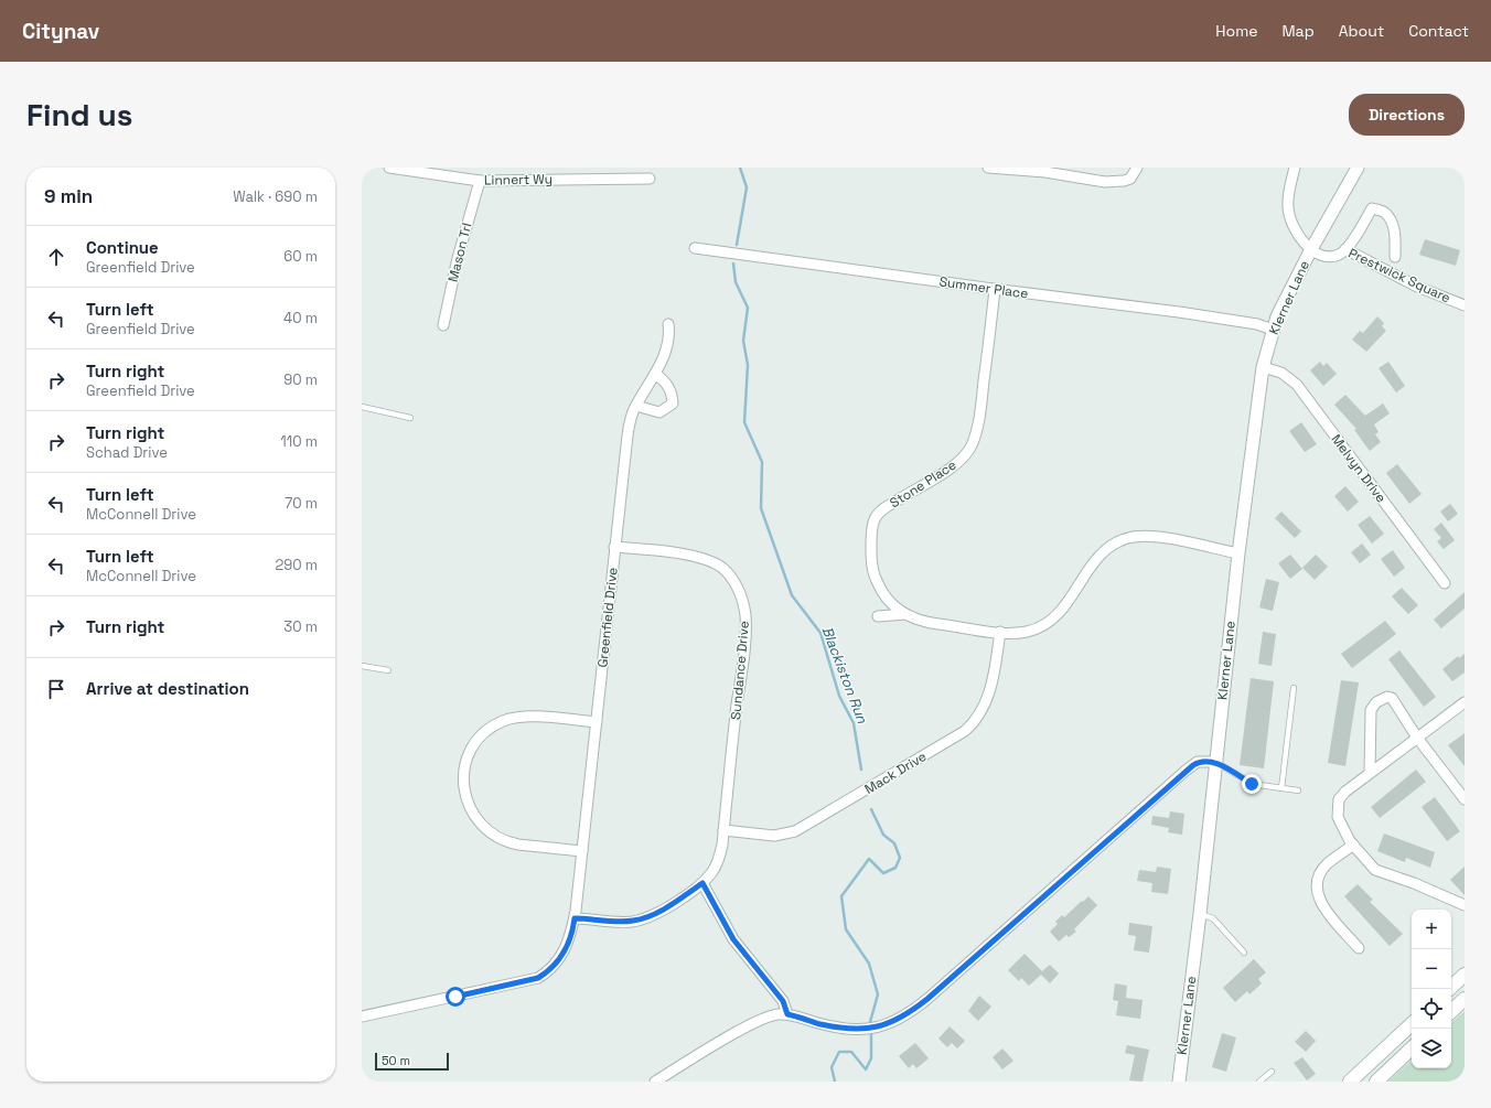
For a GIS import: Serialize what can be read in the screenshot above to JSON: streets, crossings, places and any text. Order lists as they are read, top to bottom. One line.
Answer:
{"streets":{"street":["Linnert Wy","Mason Trl","Prestwick Square","Summer Place","Klerner Lane","Melvyn Drive","Stone Place","Greenfield Drive","Sundance Drive","Mack Drive"]},"crossings":[["Linnert Wy","Mason Trl"],["Prestwick Square","Klerner Lane"],["Summer Place","Klerner Lane"],["Summer Place","Stone Place"],["Klerner Lane","Melvyn Drive"],["Klerner Lane","Stone Place"],["Stone Place","Mack Drive"],["Greenfield Drive","Sundance Drive"],["Sundance Drive","Mack Drive"]],"water":["Blackiston Run"],"scale_bar":"50 m","page":{"header":"Citynav","nav":["Home","Map","About","Contact"],"buttons":"Directions","title":"Find us","heading":["9 min","Walk · 690 m"],"list":[["Continue","Greenfield Drive","60 m"],["Turn left","Greenfield Drive","40 m"],["Turn right","Greenfield Drive","90 m"],["Turn right","Schad Drive","110 m"],["Turn left","McConnell Drive","70 m"],["Turn left","McConnell Drive","290 m"],["Turn right","30 m"],"Arrive at destination"],"map_buttons":["+","−"],"scale":"50 m"}}
